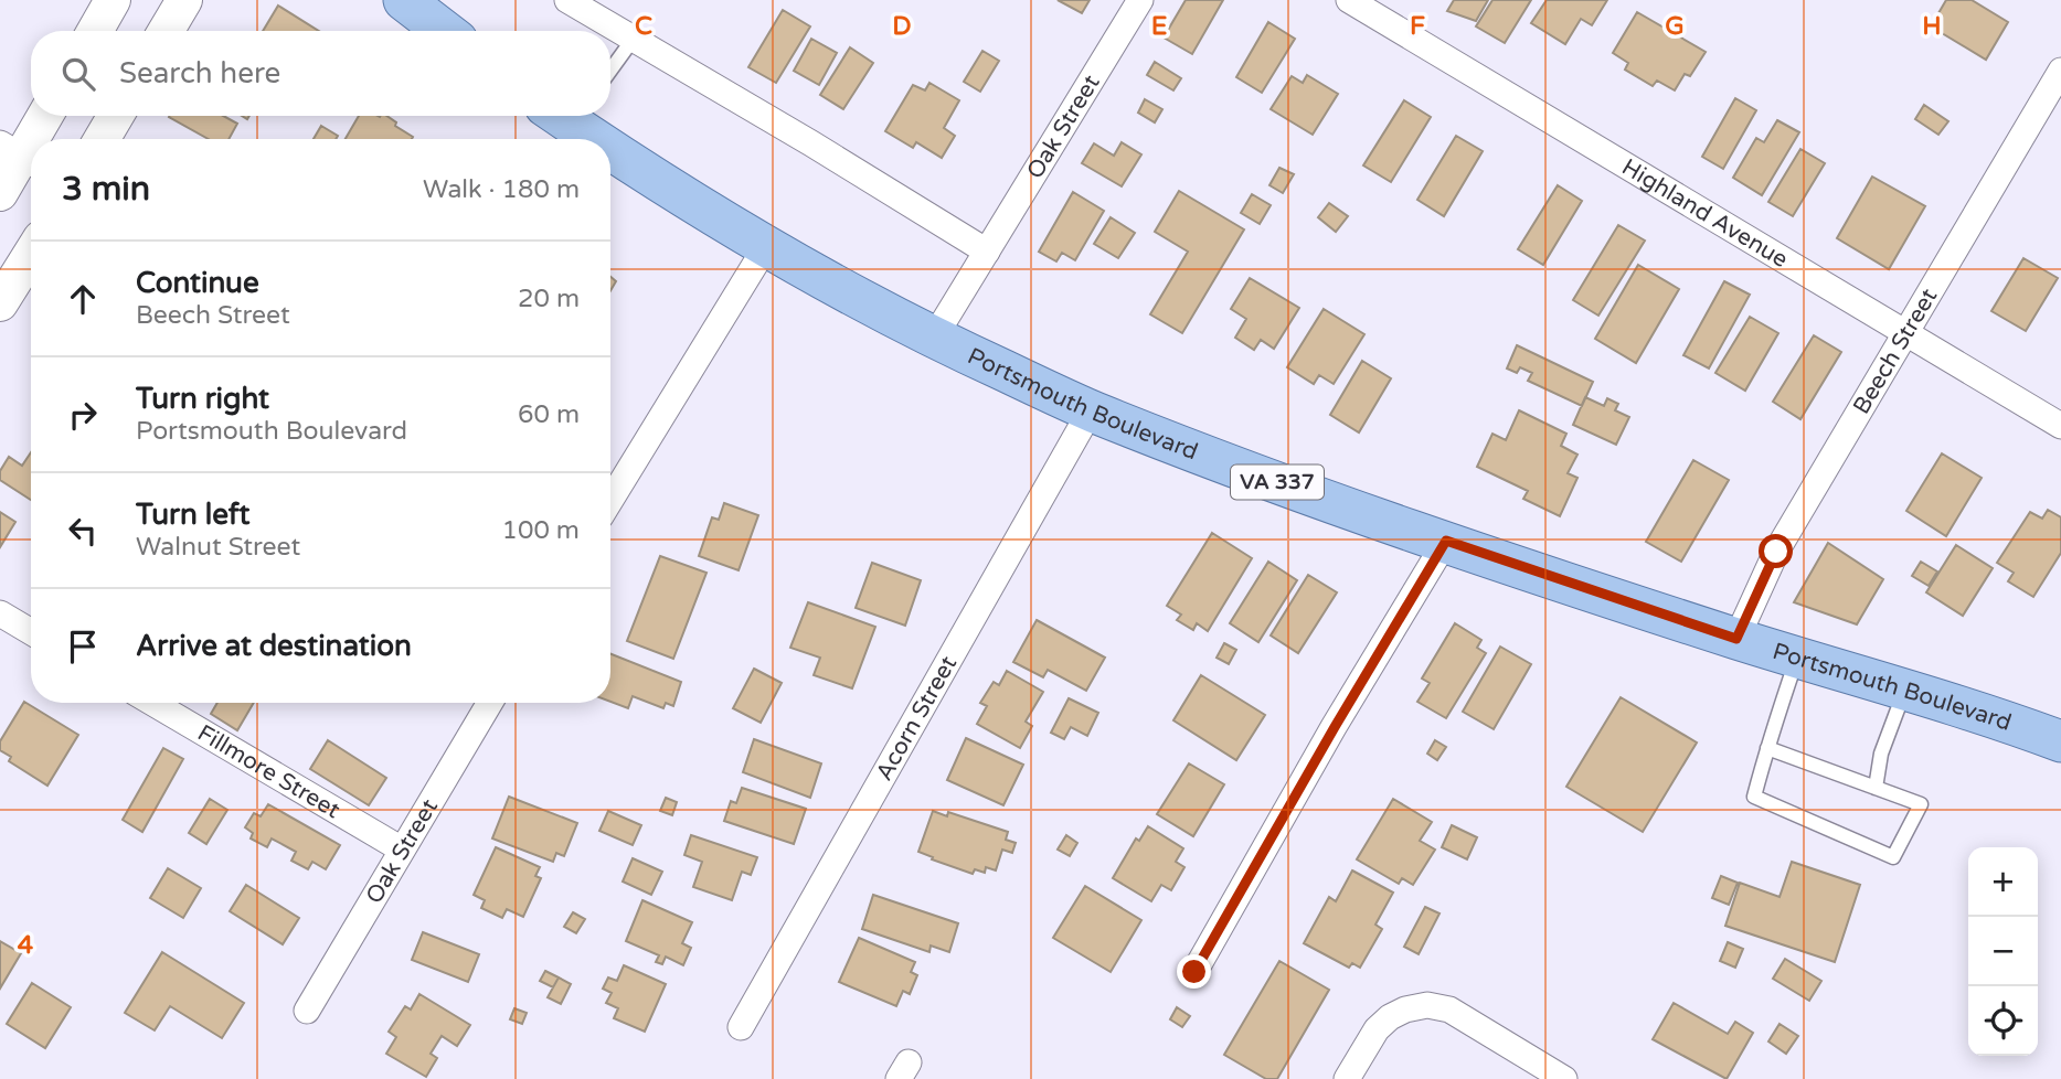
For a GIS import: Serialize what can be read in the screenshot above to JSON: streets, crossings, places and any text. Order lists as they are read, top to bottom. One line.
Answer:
{"streets":{"main road":["Portsmouth Boulevard","VA 337"],"street":["Oak Street","Highland Avenue","Beech Street","Acorn Street","Fillmore Street"]},"crossings":[["Oak Street","Portsmouth Boulevard"],["Oak Street","Fillmore Street"],["Highland Avenue","Beech Street"],["Beech Street","Portsmouth Boulevard"],["Portsmouth Boulevard","Acorn Street"]],"page":{"search":"Search here","heading":["3 min","Walk · 180 m"],"list":[["Continue","Beech Street","20 m"],["Turn right","Portsmouth Boulevard","60 m"],["Turn left","Walnut Street","100 m"],"Arrive at destination"],"map_buttons":["+","−"]},"grid":{"columns":["C","D","E","F","G","H"],"rows":["4"]}}
